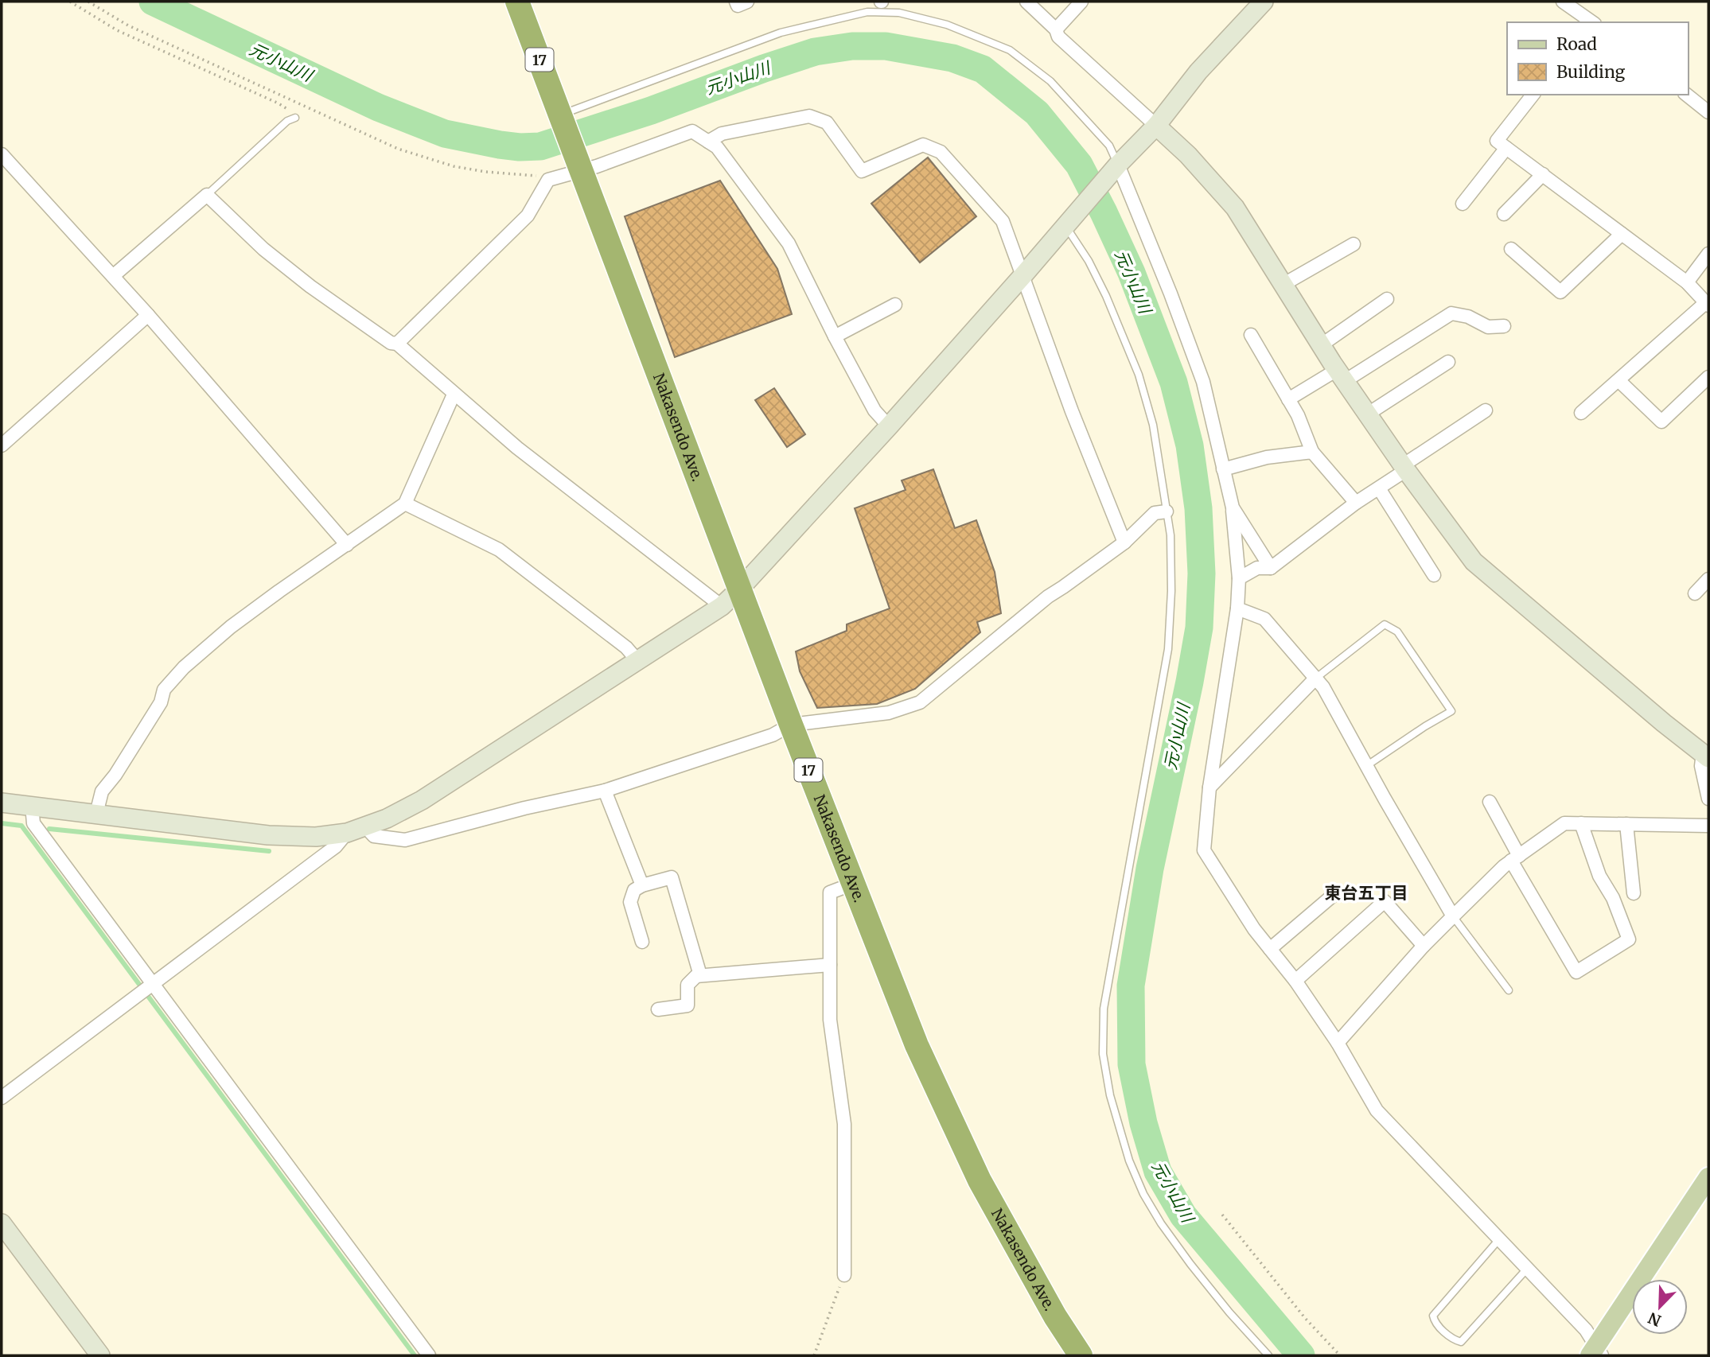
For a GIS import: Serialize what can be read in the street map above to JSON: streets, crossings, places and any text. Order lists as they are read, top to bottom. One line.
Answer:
{"streets":{"highway":["17","Nakasendo Ave."]},"crossings":[["17","Nakasendo Ave."]],"districts":["東台五丁目"],"water":["元小山川"],"legend":["Road","Building"],"north":"bottom left"}
